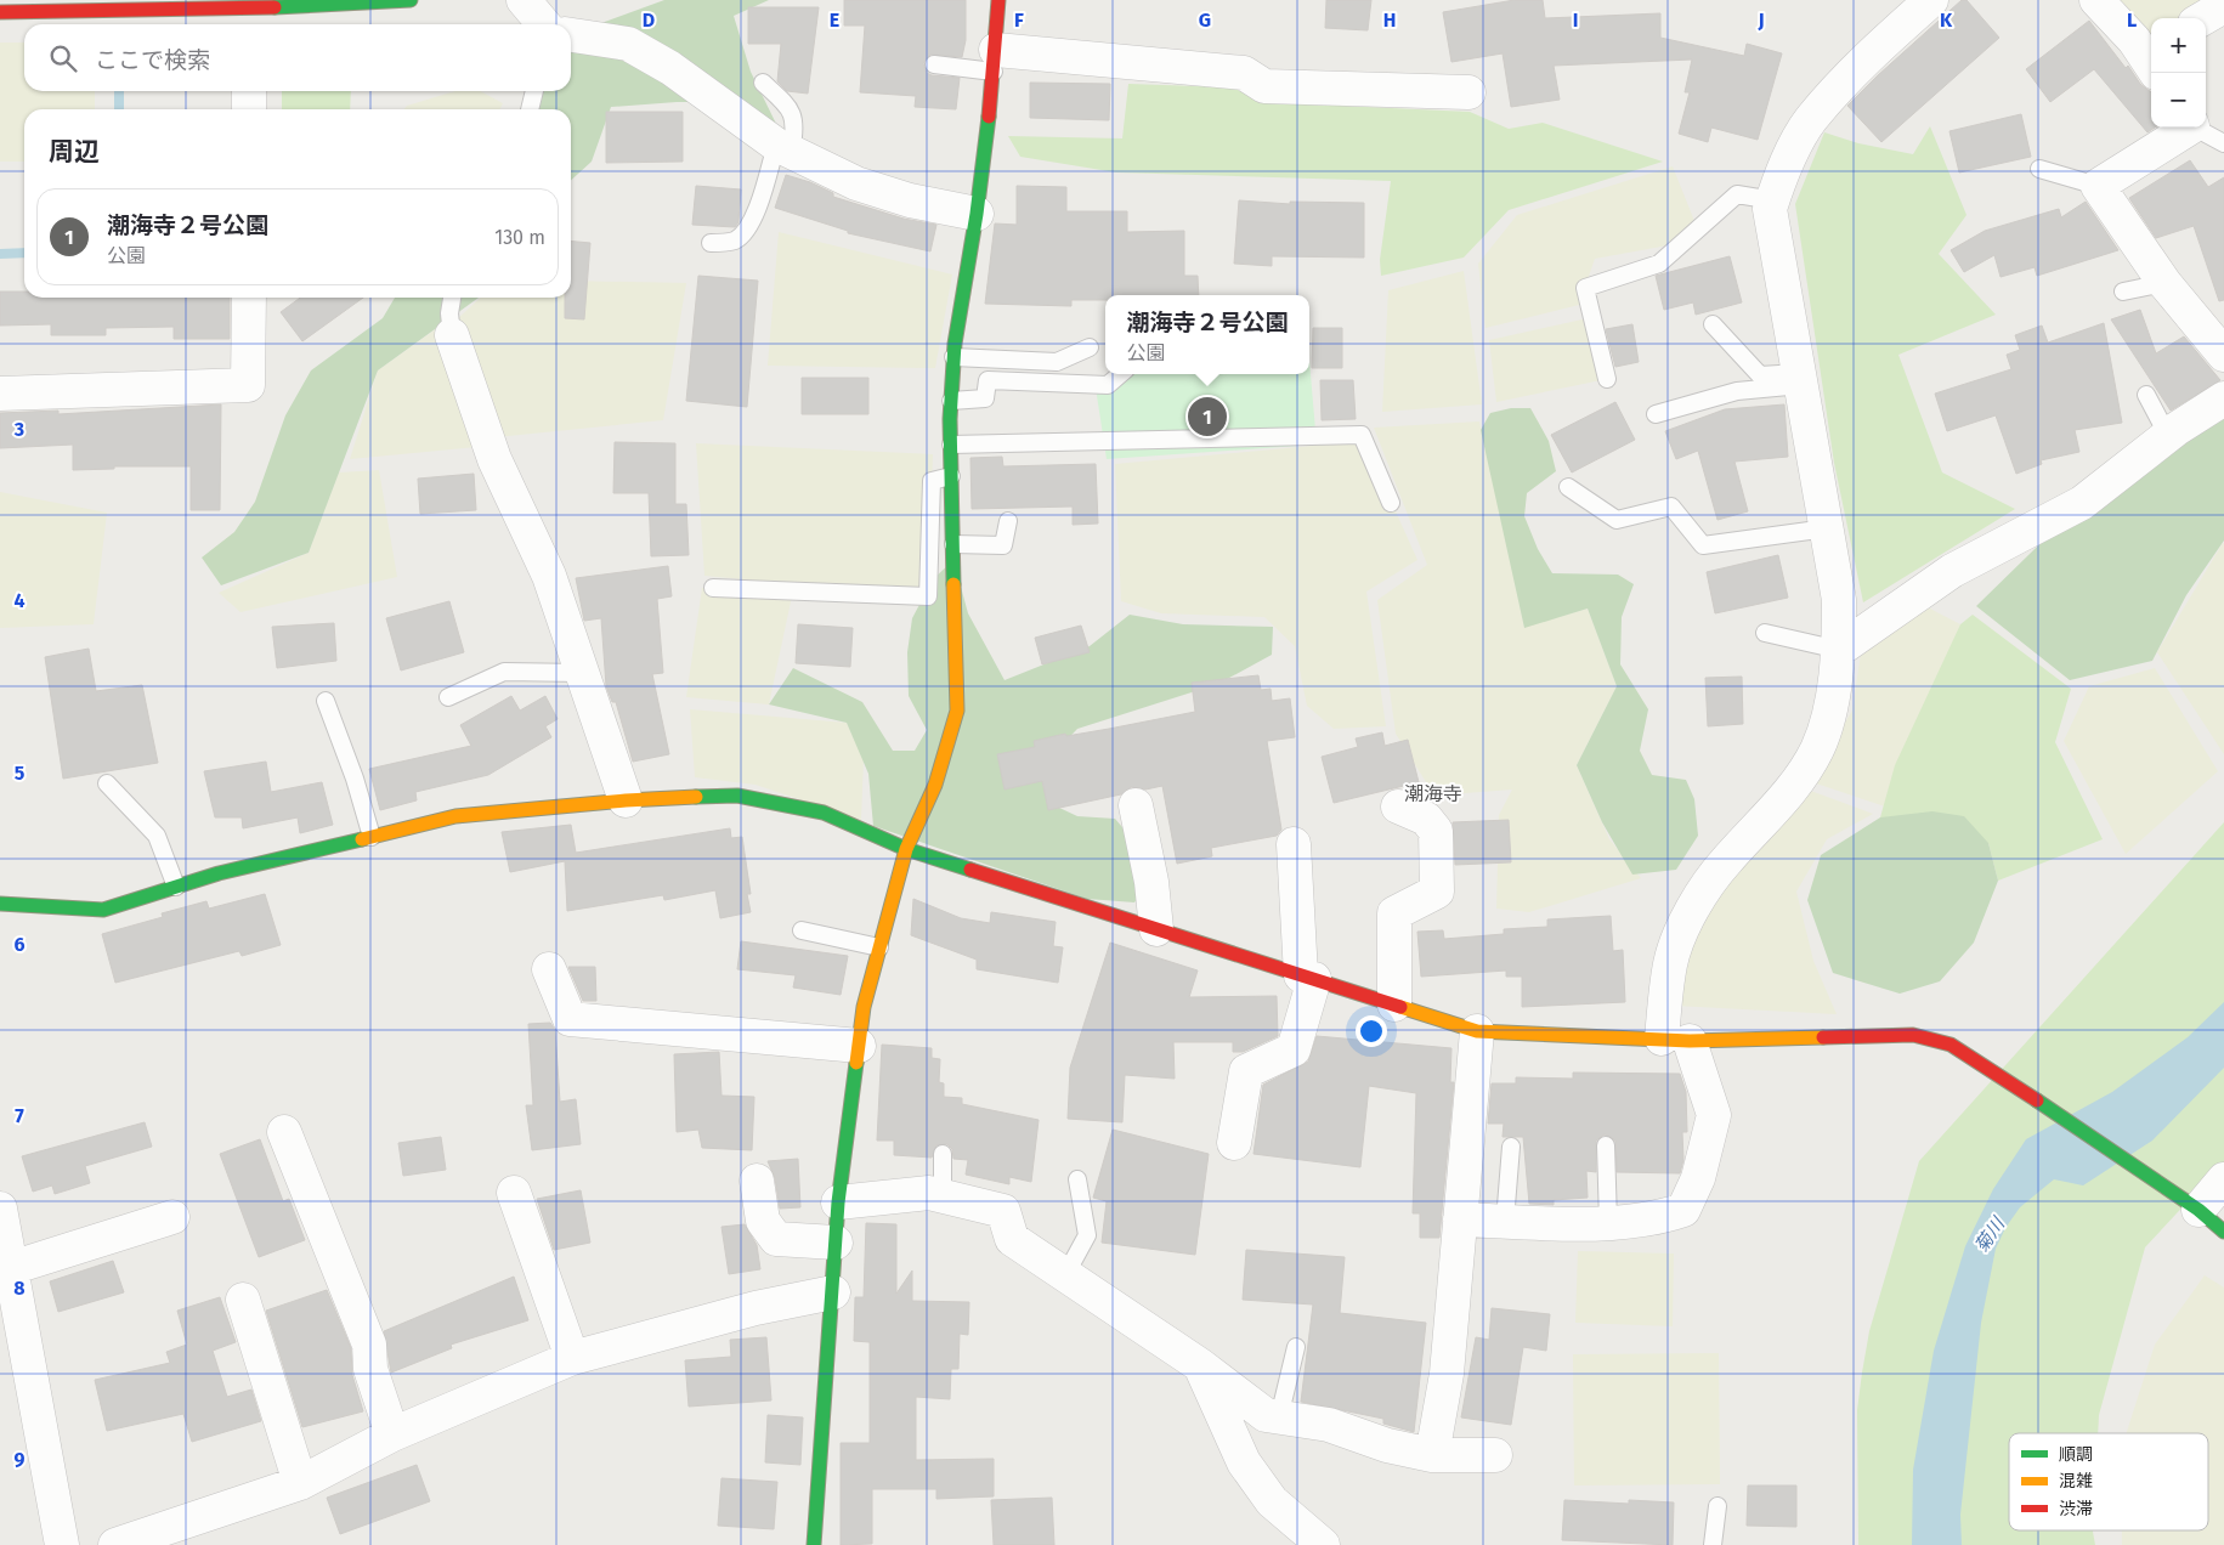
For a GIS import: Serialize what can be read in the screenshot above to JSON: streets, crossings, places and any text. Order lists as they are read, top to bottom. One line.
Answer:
{"districts":["潮海寺"],"water":["菊川"],"legend":["順調","混雑","渋滞"],"page":{"map_buttons":["+","−"],"search":"ここで検索","heading":"周辺","list":[{"mark":"1","name":"潮海寺２号公園","note":"公園","value":"130 m"}],"popup":["潮海寺２号公園","公園"],"pins":"1"},"grid":{"columns":["D","E","F","G","H","I","J","K","L"],"rows":["3","4","5","6","7","8","9"]}}
